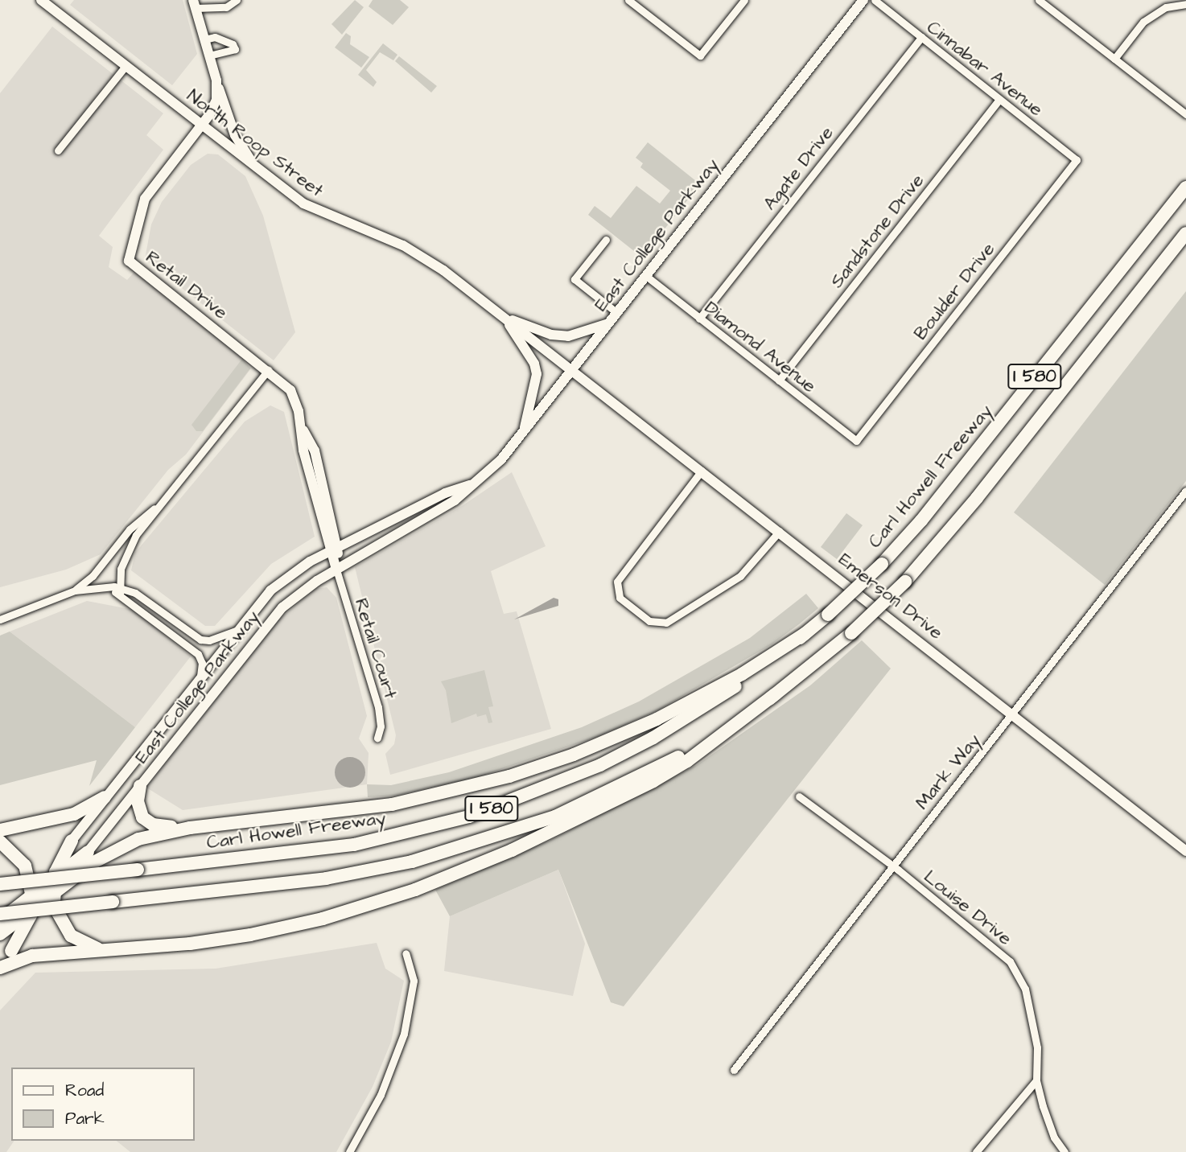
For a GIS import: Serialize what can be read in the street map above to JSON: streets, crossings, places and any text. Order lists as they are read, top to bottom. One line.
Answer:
{"streets":{"highway":["I 580","Carl Howell Freeway"],"main road":["North Roop Street","East College Parkway","Retail Drive","Emerson Drive"],"street":["Cinnabar Avenue","Agate Drive","Sandstone Drive","Boulder Drive","Diamond Avenue","Retail Court","Mark Way","Louise Drive"]},"crossings":[["Cinnabar Avenue","Agate Drive"],["Cinnabar Avenue","Sandstone Drive"],["Cinnabar Avenue","Boulder Drive"],["North Roop Street","East College Parkway"],["North Roop Street","Retail Drive"],["North Roop Street","Emerson Drive"],["Agate Drive","Diamond Avenue"],["Sandstone Drive","Diamond Avenue"],["East College Parkway","Retail Drive"],["East College Parkway","Diamond Avenue"],["East College Parkway","Emerson Drive"],["East College Parkway","Retail Court"],["Retail Drive","Retail Court"],["Boulder Drive","Diamond Avenue"],["Emerson Drive","Mark Way"],["Mark Way","Louise Drive"]],"legend":["Road","Park"]}
